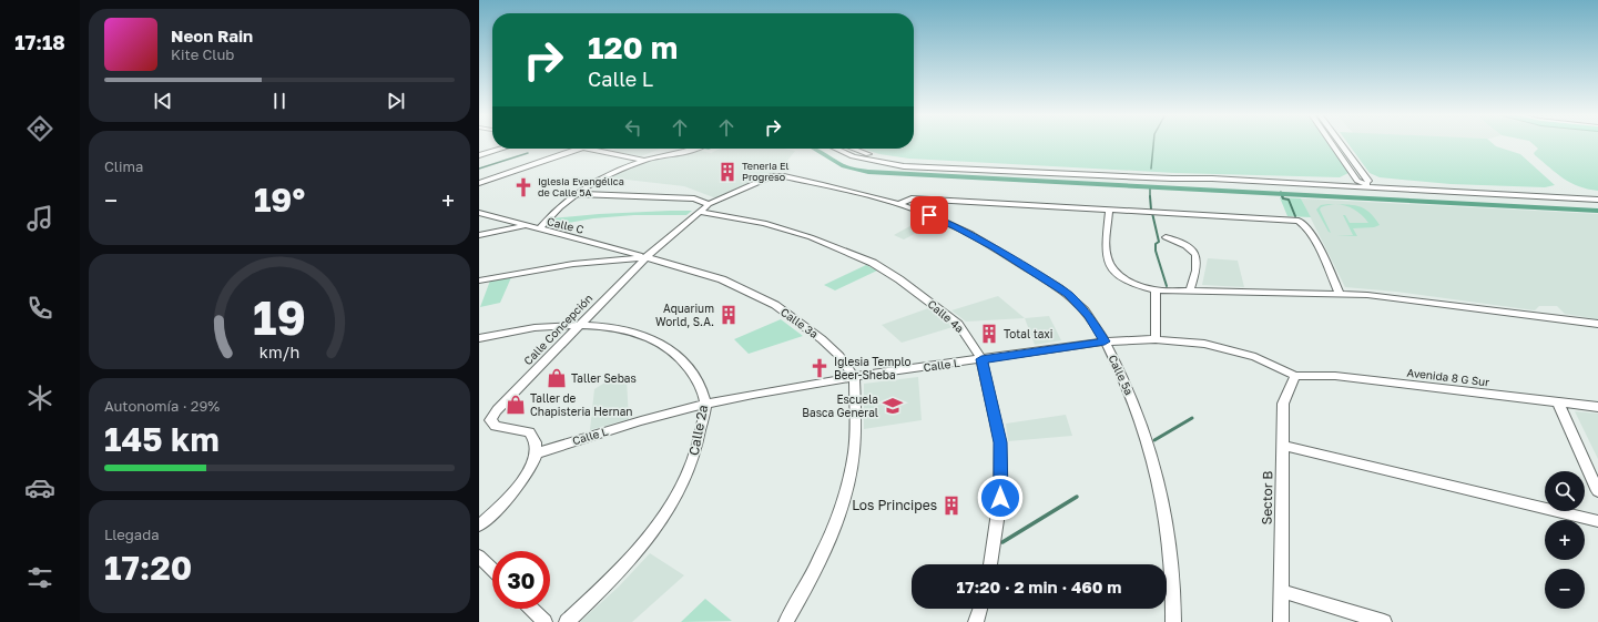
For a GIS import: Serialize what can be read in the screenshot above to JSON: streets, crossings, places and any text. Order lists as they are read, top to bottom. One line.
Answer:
{"streets":{"street":["Calle C","Calle 4a","Calle 3a","Calle Concepción","Calle L","Calle 5a","Avenida 8 G Sur","Calle 2a","Sector B"]},"crossings":[["Calle C","Calle 3a"],["Calle C","Calle Concepción"],["Calle 4a","Calle Concepción"],["Calle 4a","Calle L"],["Calle 3a","Calle Concepción"],["Calle 3a","Calle L"],["Calle Concepción","Calle L"],["Calle Concepción","Calle 5a"],["Calle Concepción","Calle 2a"],["Calle L","Calle 5a"],["Calle L","Avenida 8 G Sur"],["Calle L","Calle 2a"],["Calle L","Sector B"],["Avenida 8 G Sur","Sector B"]],"places":{"building":["Teneria El Progreso","Aquarium World, S.A.","Total taxi","Los Principes"],"church":["Iglesia Evangélica de Calle 5A","Iglesia Templo Beer-Sheba"],"shop":["Taller Sebas","Taller de Chapisteria Hernan"],"school or university":["Escuela Basca General"]},"page":{"tabs":"17:18","turn":["120 m","Calle L"],"song":["Neon Rain","Kite Club"],"tile":["Clima",["Autonomía · 29%","145 km"],["Llegada","17:20"]],"heat":["−","19°","+"],"map_buttons":["+","−"],"limit":"30","trip":"17:20 · 2 min · 460 m","gauge":["19","km/h"]}}
